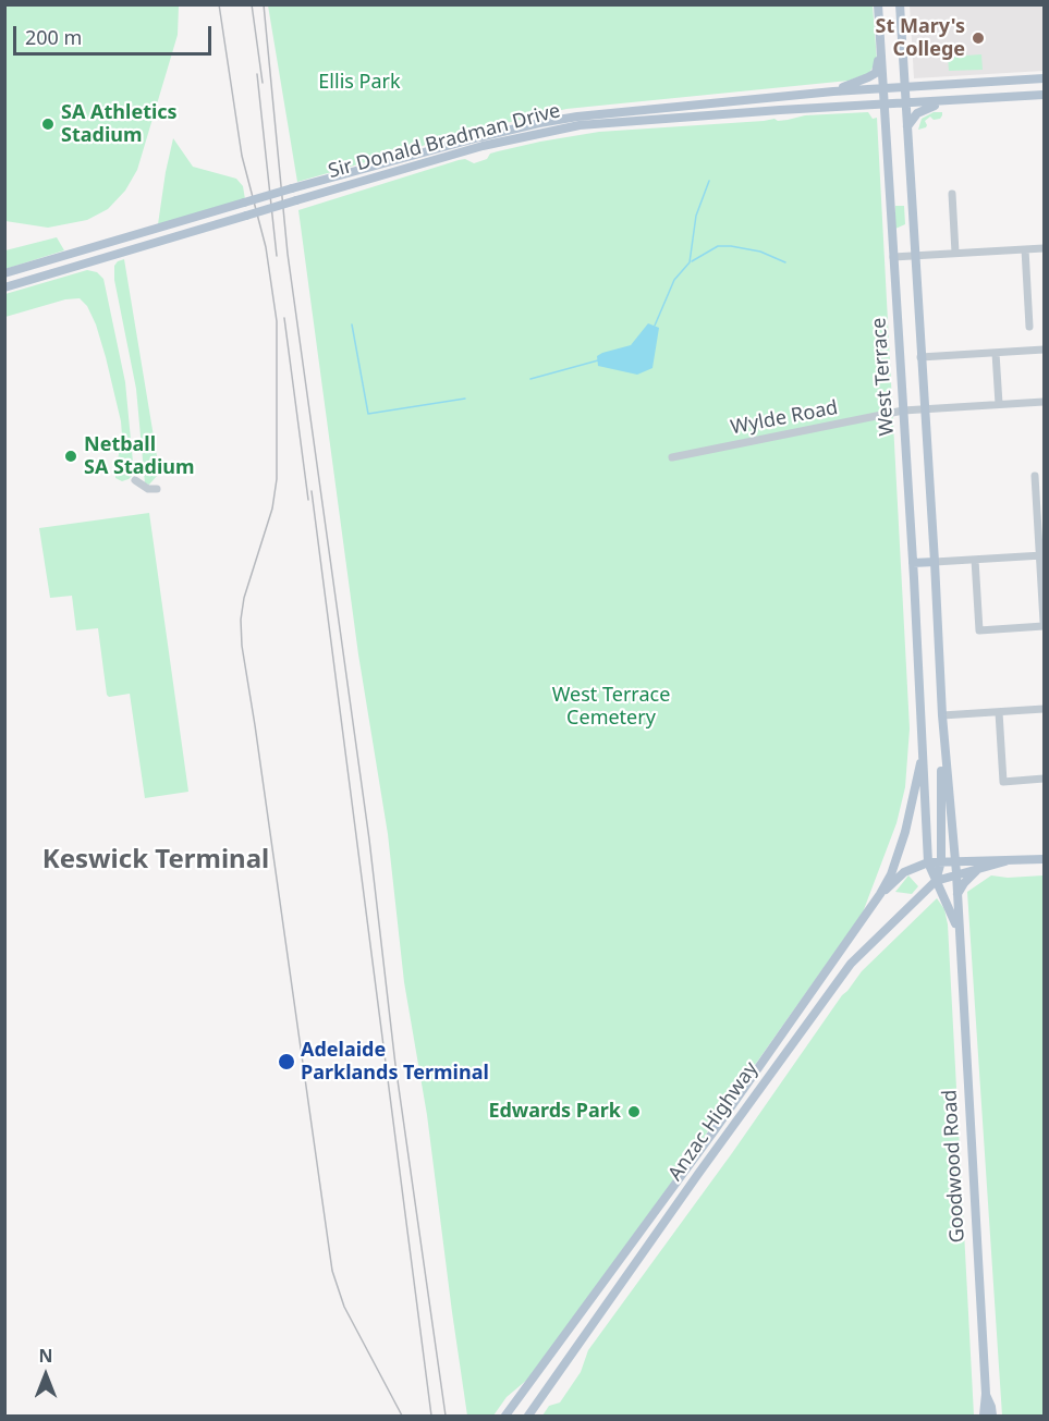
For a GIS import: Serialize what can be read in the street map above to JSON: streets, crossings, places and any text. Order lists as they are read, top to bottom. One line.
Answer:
{"streets":{"main road":["Sir Donald Bradman Drive","West Terrace","Anzac Highway","Goodwood Road"],"street":["Wylde Road"]},"crossings":[["Sir Donald Bradman Drive","West Terrace"],["West Terrace","Wylde Road"],["West Terrace","Anzac Highway"],["West Terrace","Goodwood Road"],["Anzac Highway","Goodwood Road"]],"districts":["Keswick Terminal"],"parks":["Ellis Park","West Terrace Cemetery"],"places":["St Mary's College","SA Athletics Stadium","Netball SA Stadium","Adelaide Parklands Terminal","Edwards Park"],"scale_bar":"200 m","north":"top"}
